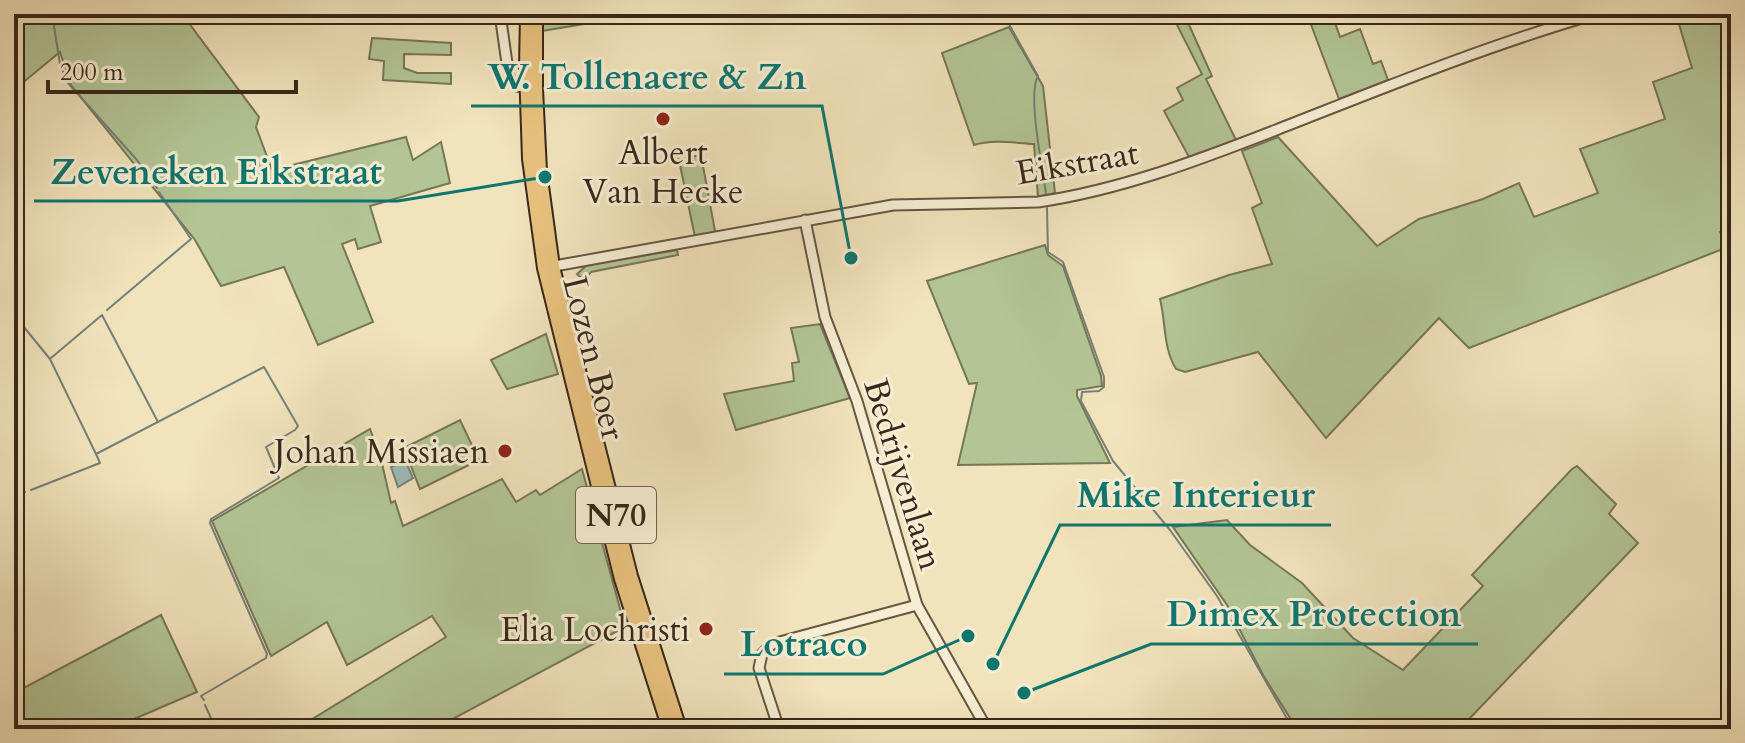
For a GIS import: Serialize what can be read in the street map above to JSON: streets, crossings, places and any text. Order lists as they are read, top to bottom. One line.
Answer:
{"streets":{"main road":["Lozen Boer","N70"],"street":["Eikstraat","Bedrijvenlaan"]},"crossings":[["Eikstraat","Lozen Boer"],["Eikstraat","Bedrijvenlaan"],["Eikstraat","N70"],["Lozen Boer","N70"]],"places":["Albert Van Hecke","Zeveneken Eikstraat","W. Tollenaere & Zn","Johan Missiaen","Elia Lochristi","Lotraco","Mike Interieur","Dimex Protection"],"scale_bar":"200 m"}
